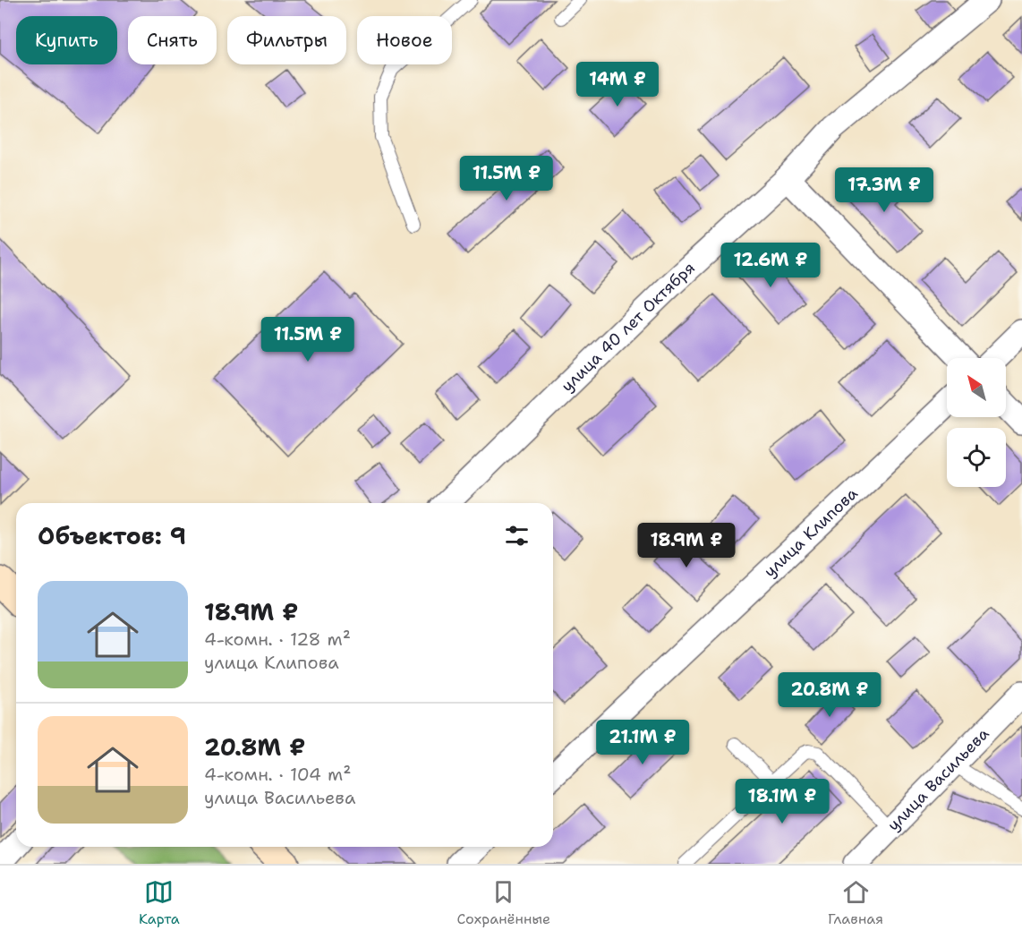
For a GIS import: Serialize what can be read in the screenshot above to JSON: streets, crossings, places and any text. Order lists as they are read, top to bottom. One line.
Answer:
{"streets":{"street":["улица 40 лет Октября","улица Клипова","улица Васильева"]},"north":"top left","page":{"chip":["Купить","Снять","Фильтры","Новое"],"price":["14M ₽","11.5M ₽","17.3M ₽","12.6M ₽","11.5M ₽","18.9M ₽","20.8M ₽","21.1M ₽","18.1M ₽"],"heading":"Объектов: 9","list":[{"name":"18.9M ₽","note":"4-комн. · 128 m² · улица Клипова"},{"name":"20.8M ₽","note":"4-комн. · 104 m² · улица Васильева"}],"tabs":["Карта","Сохранённые","Главная"]}}
